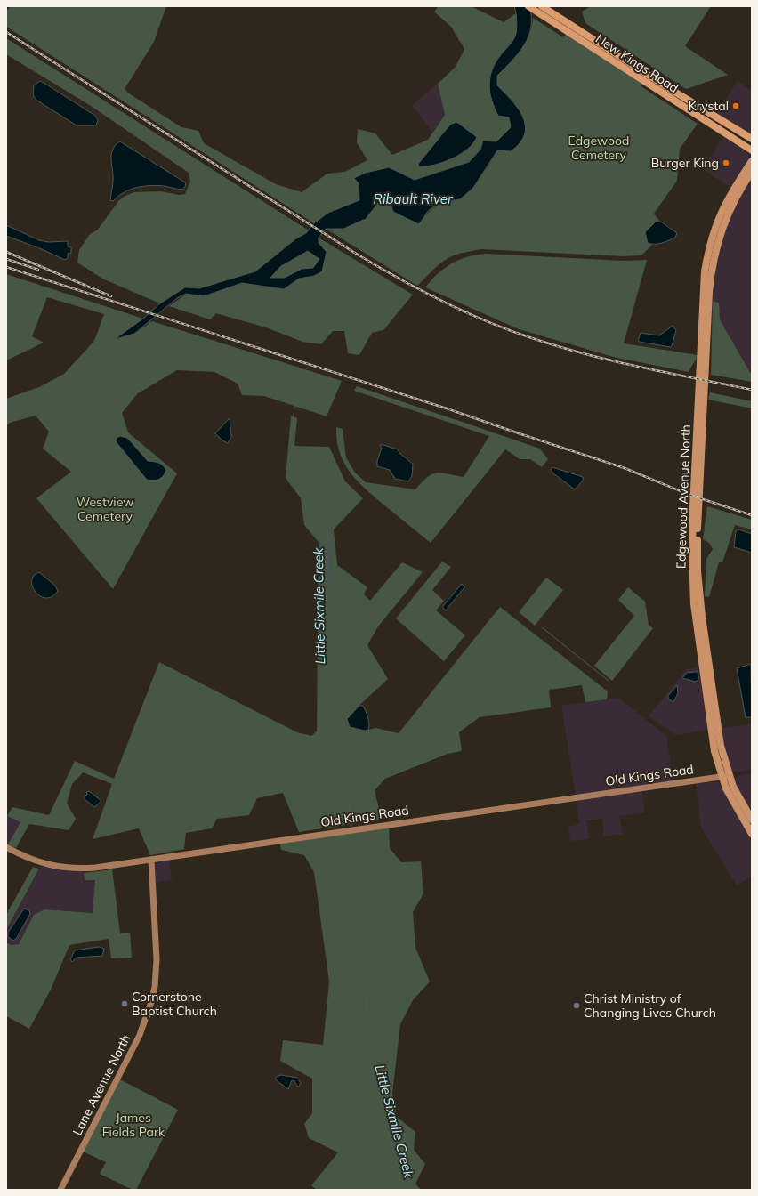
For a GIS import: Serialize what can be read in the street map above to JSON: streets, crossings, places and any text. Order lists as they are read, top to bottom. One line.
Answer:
{"streets":{"highway":["New Kings Road"],"main road":["Edgewood Avenue North","Old Kings Road","Lane Avenue North"]},"crossings":[["Edgewood Avenue North","Old Kings Road"],["Old Kings Road","Lane Avenue North"]],"water":["Ribault River","Little Sixmile Creek"],"parks":["Edgewood Cemetery","Westview Cemetery","James Fields Park"],"places":["Krystal","Burger King","Cornerstone Baptist Church","Christ Ministry of Changing Lives Church"]}
